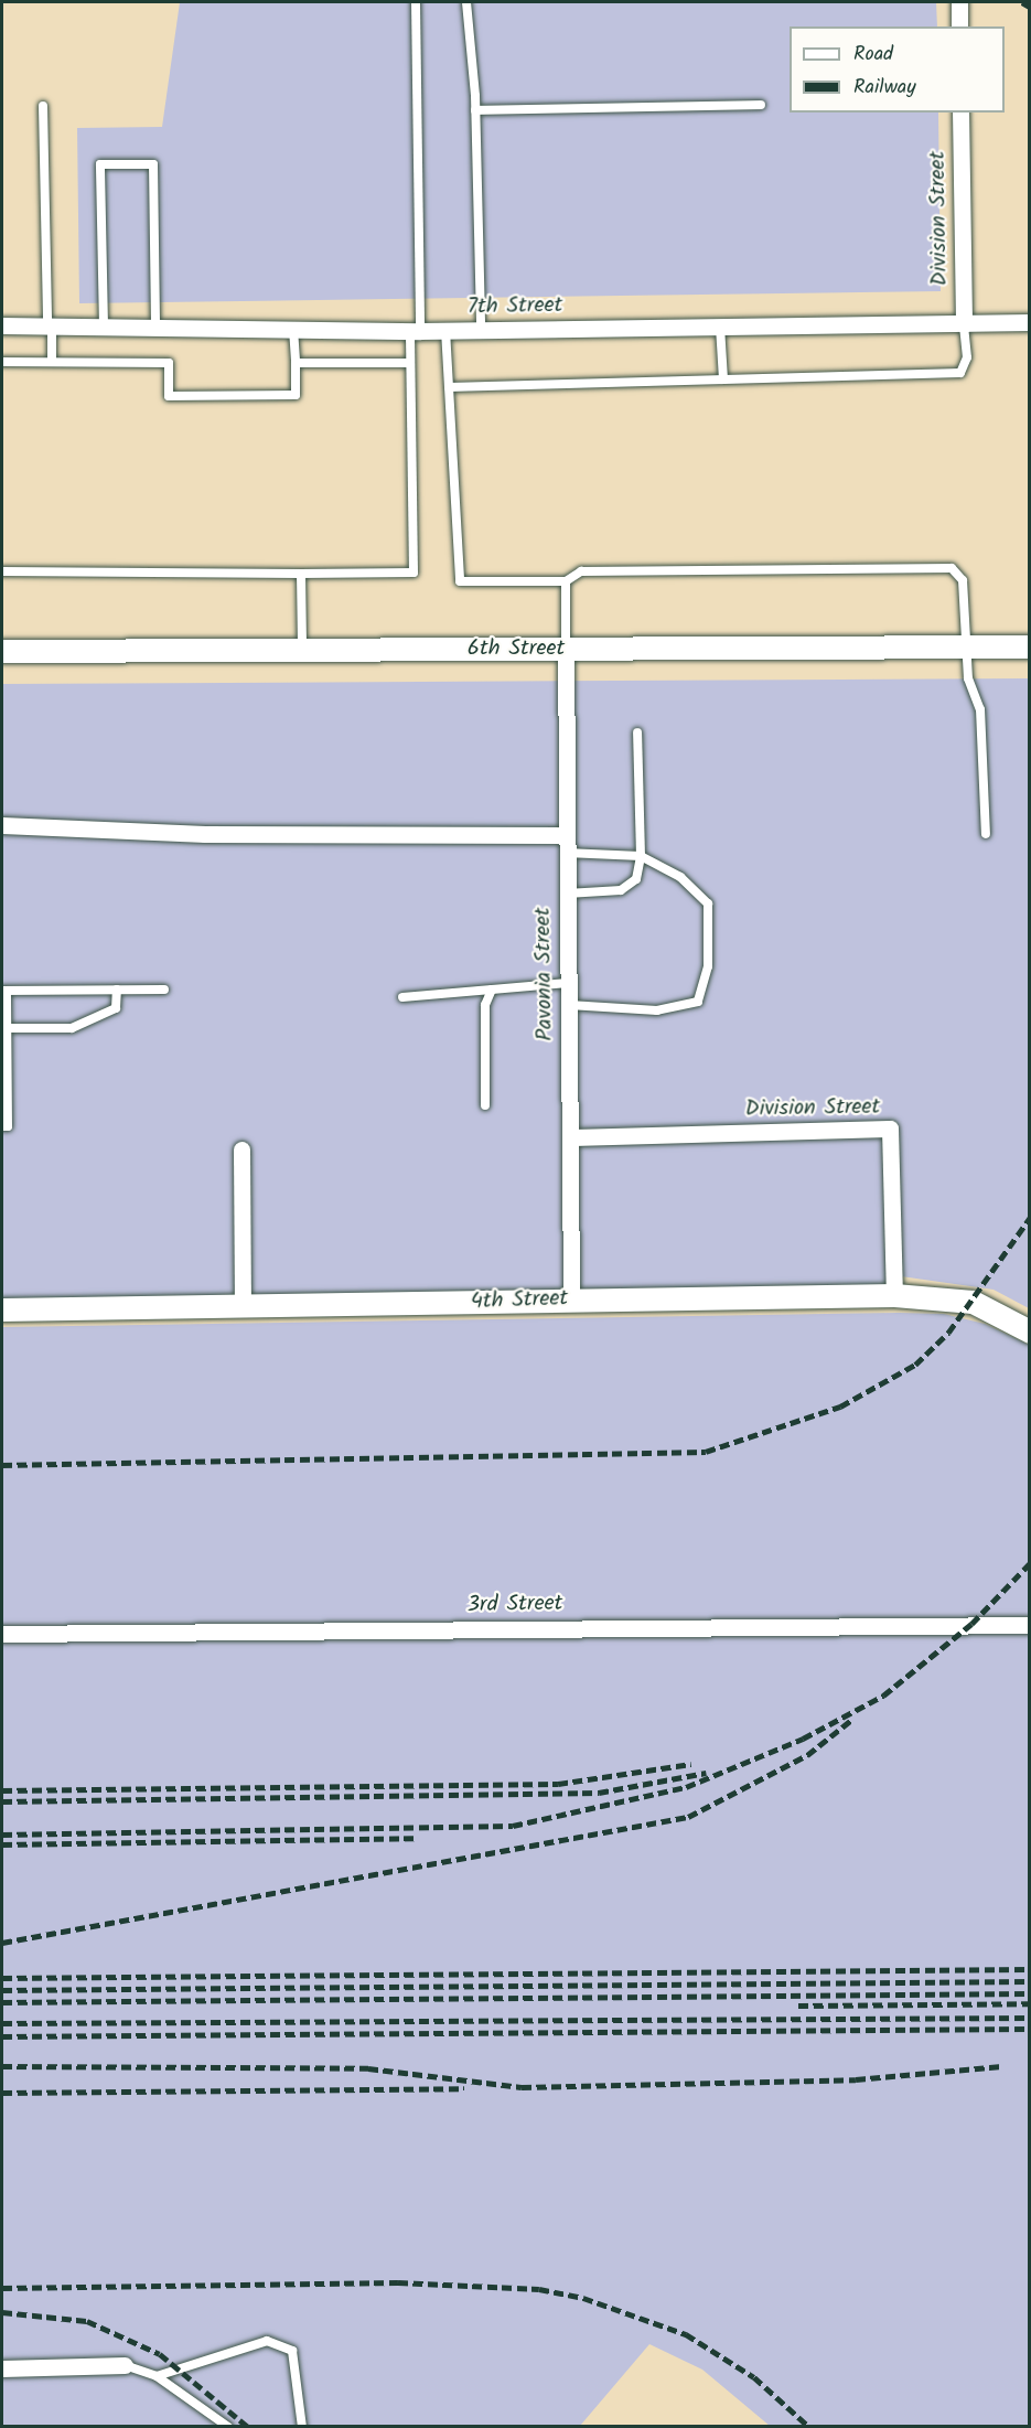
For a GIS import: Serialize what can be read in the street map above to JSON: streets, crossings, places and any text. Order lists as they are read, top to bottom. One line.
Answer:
{"streets":{"main road":["6th Street","4th Street"],"street":["Division Street","7th Street","Pavonia Street","3rd Street"]},"crossings":[["Division Street","7th Street"],["Division Street","Pavonia Street"],["Division Street","4th Street"],["6th Street","Pavonia Street"],["Pavonia Street","4th Street"]],"legend":["Road","Railway"]}
